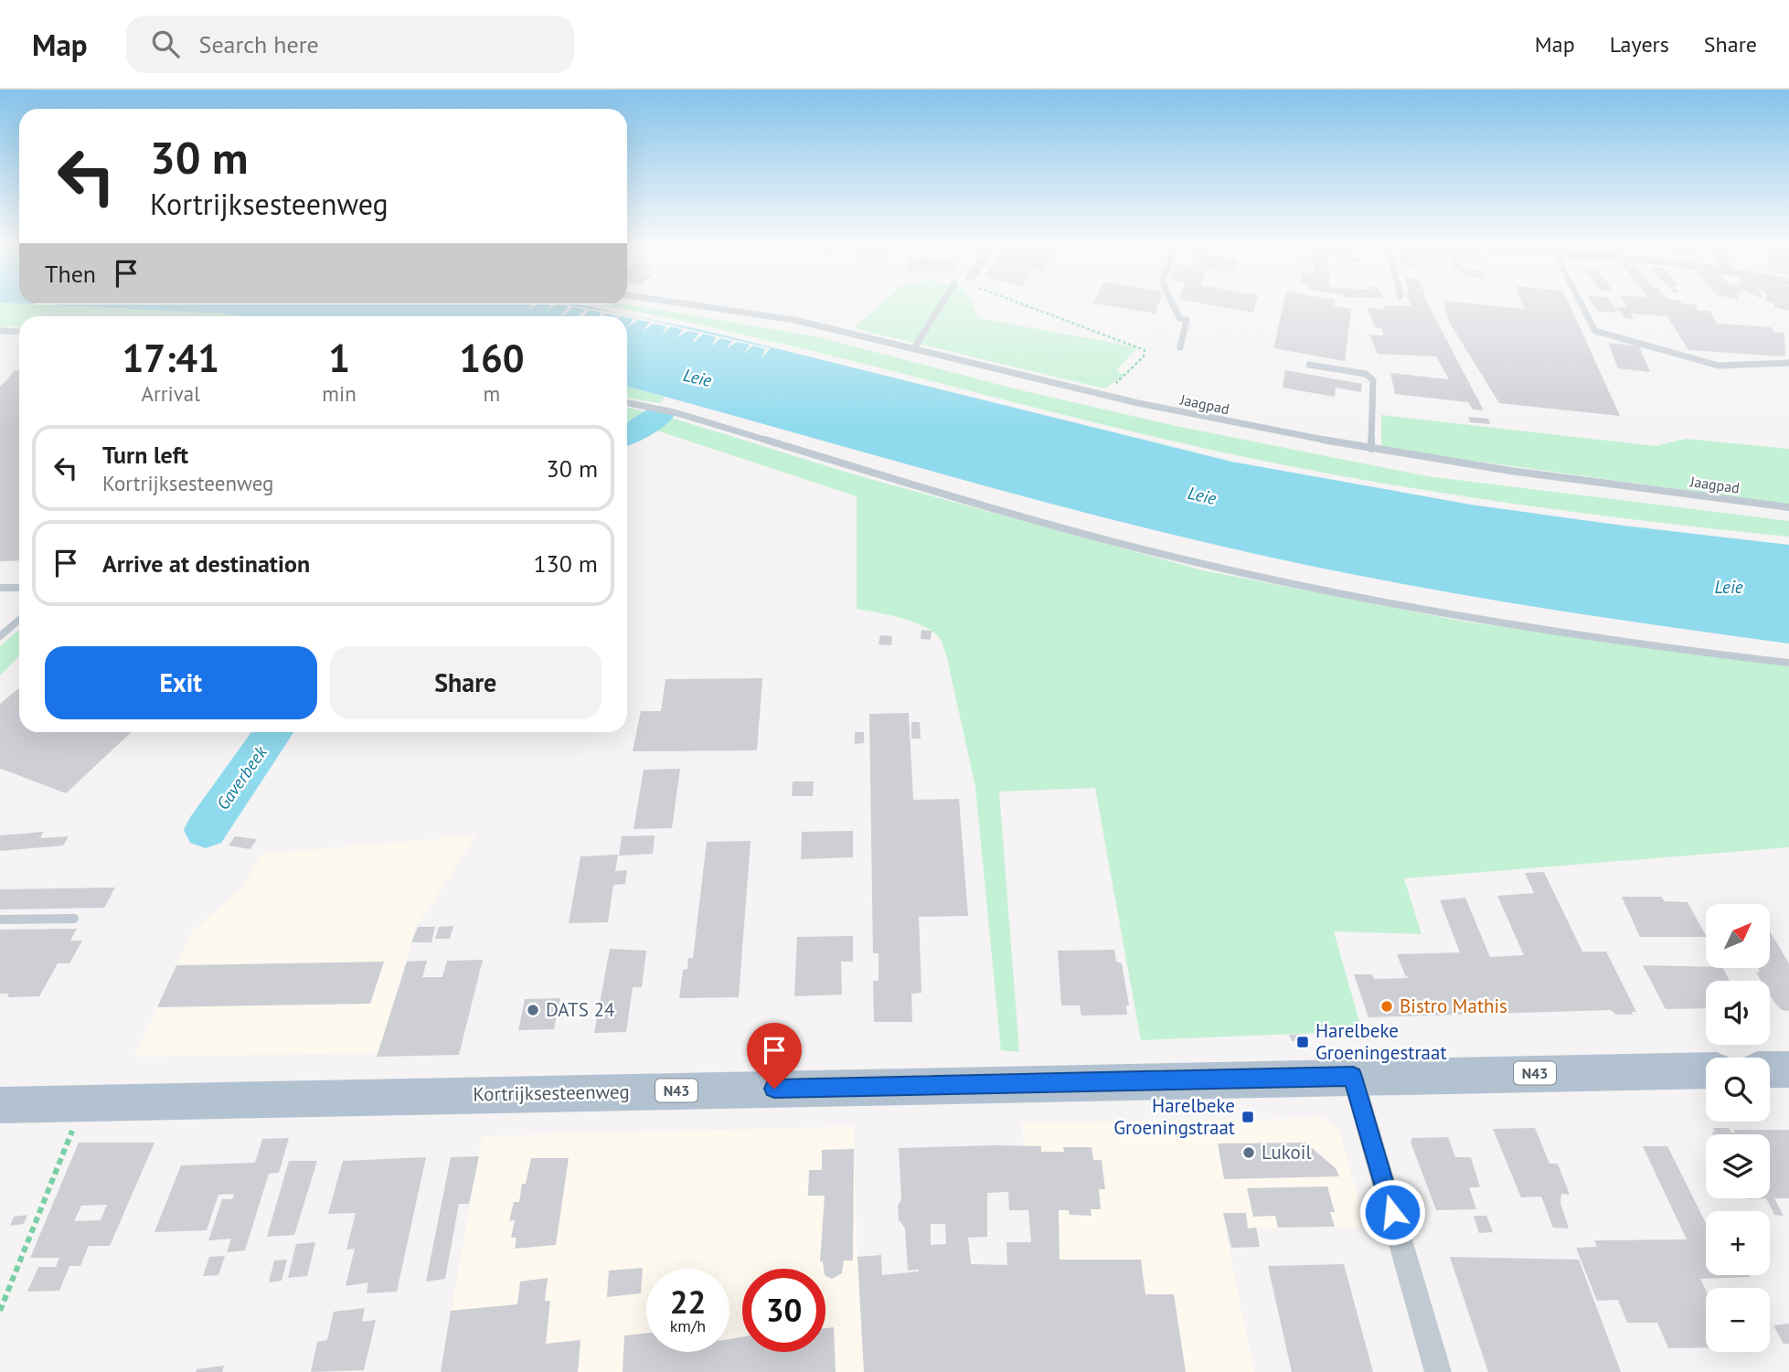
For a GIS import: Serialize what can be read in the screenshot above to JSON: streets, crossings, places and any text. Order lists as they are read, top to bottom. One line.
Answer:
{"streets":{"main road":["N43","Kortrijksesteenweg"],"lane":["Jaagpad"]},"water":["Leie","Gaverbeek"],"places":{"other":["Bistro Mathis","DATS 24","Lukoil"],"transit":["Harelbeke Groeningestraat","Harelbeke Groeningstraat"]},"north":"top right","page":{"header":"Map","search":"Search here","nav":["Map","Layers","Share"],"turn":["30 m","Kortrijksesteenweg"],"then":"Then","eta":["17:41","Arrival","1","min","160","m"],"list":[{"name":"Turn left","note":"Kortrijksesteenweg","value":"30 m"},{"name":"Arrive at destination","value":"130 m"}],"buttons":["Exit","Share"],"map_buttons":["+","−"],"speed":"22 km/h","limit":"30"}}
